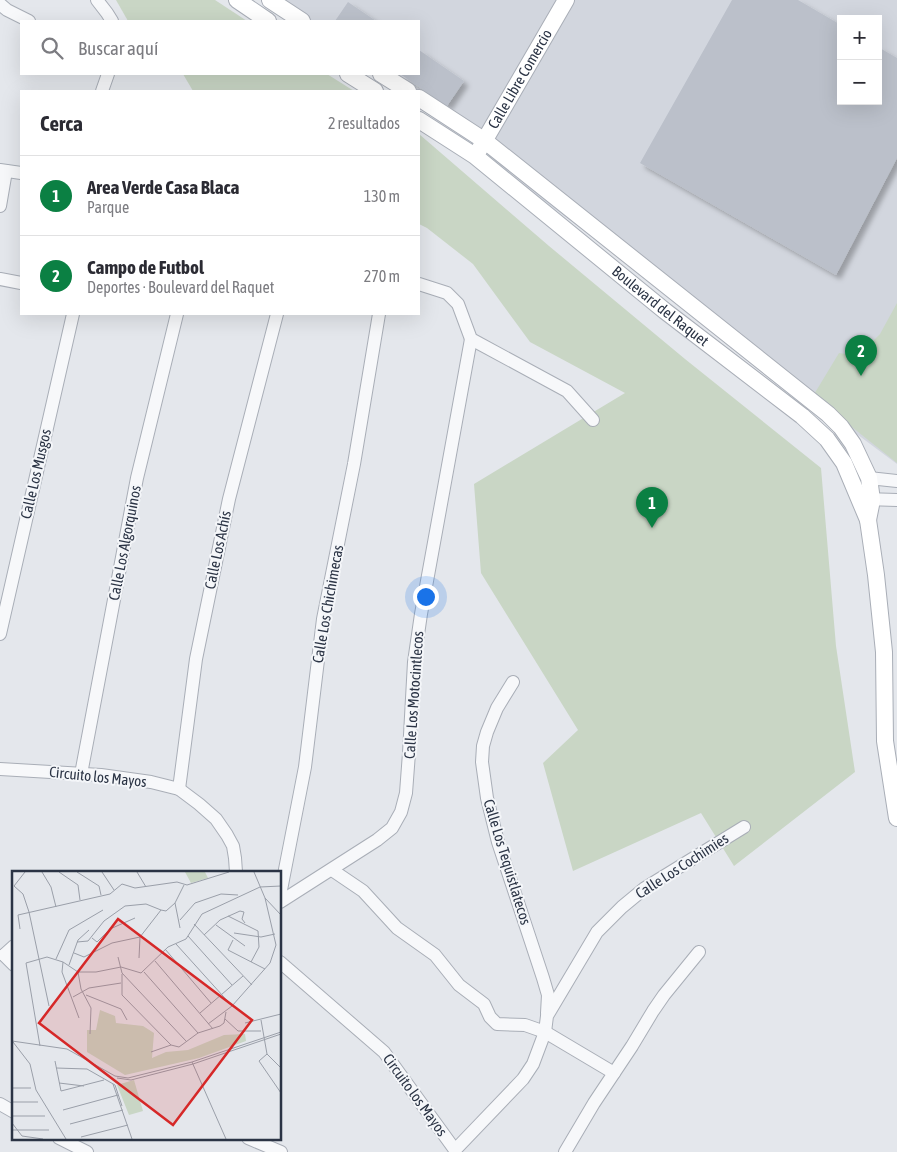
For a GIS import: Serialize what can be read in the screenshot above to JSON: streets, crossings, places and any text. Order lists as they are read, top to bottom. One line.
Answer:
{"streets":{"street":["Calle Libre Comercio","Boulevard del Raquet","Calle Los Musgos","Calle Los Algorquinos","Calle Los Achís","Calle Los Chichimecas","Calle Los Motocintlecos","Circuito los Mayos","Calle Los Tequistlatecos","Calle Los Cochimies"]},"crossings":[["Calle Libre Comercio","Boulevard del Raquet"],["Calle Los Algorquinos","Circuito los Mayos"],["Calle Los Achís","Circuito los Mayos"],["Circuito los Mayos","Calle Los Cochimies"],["Calle Los Tequistlatecos","Calle Los Cochimies"]],"page":{"map_buttons":["+","−"],"search":"Buscar aquí","heading":["Cerca","2 resultados"],"list":[{"mark":"1","name":"Area Verde Casa Blaca","note":"Parque","value":"130 m"},{"mark":"2","name":"Campo de Futbol","note":"Deportes · Boulevard del Raquet","value":"270 m"}],"pins":["2","1"]}}
